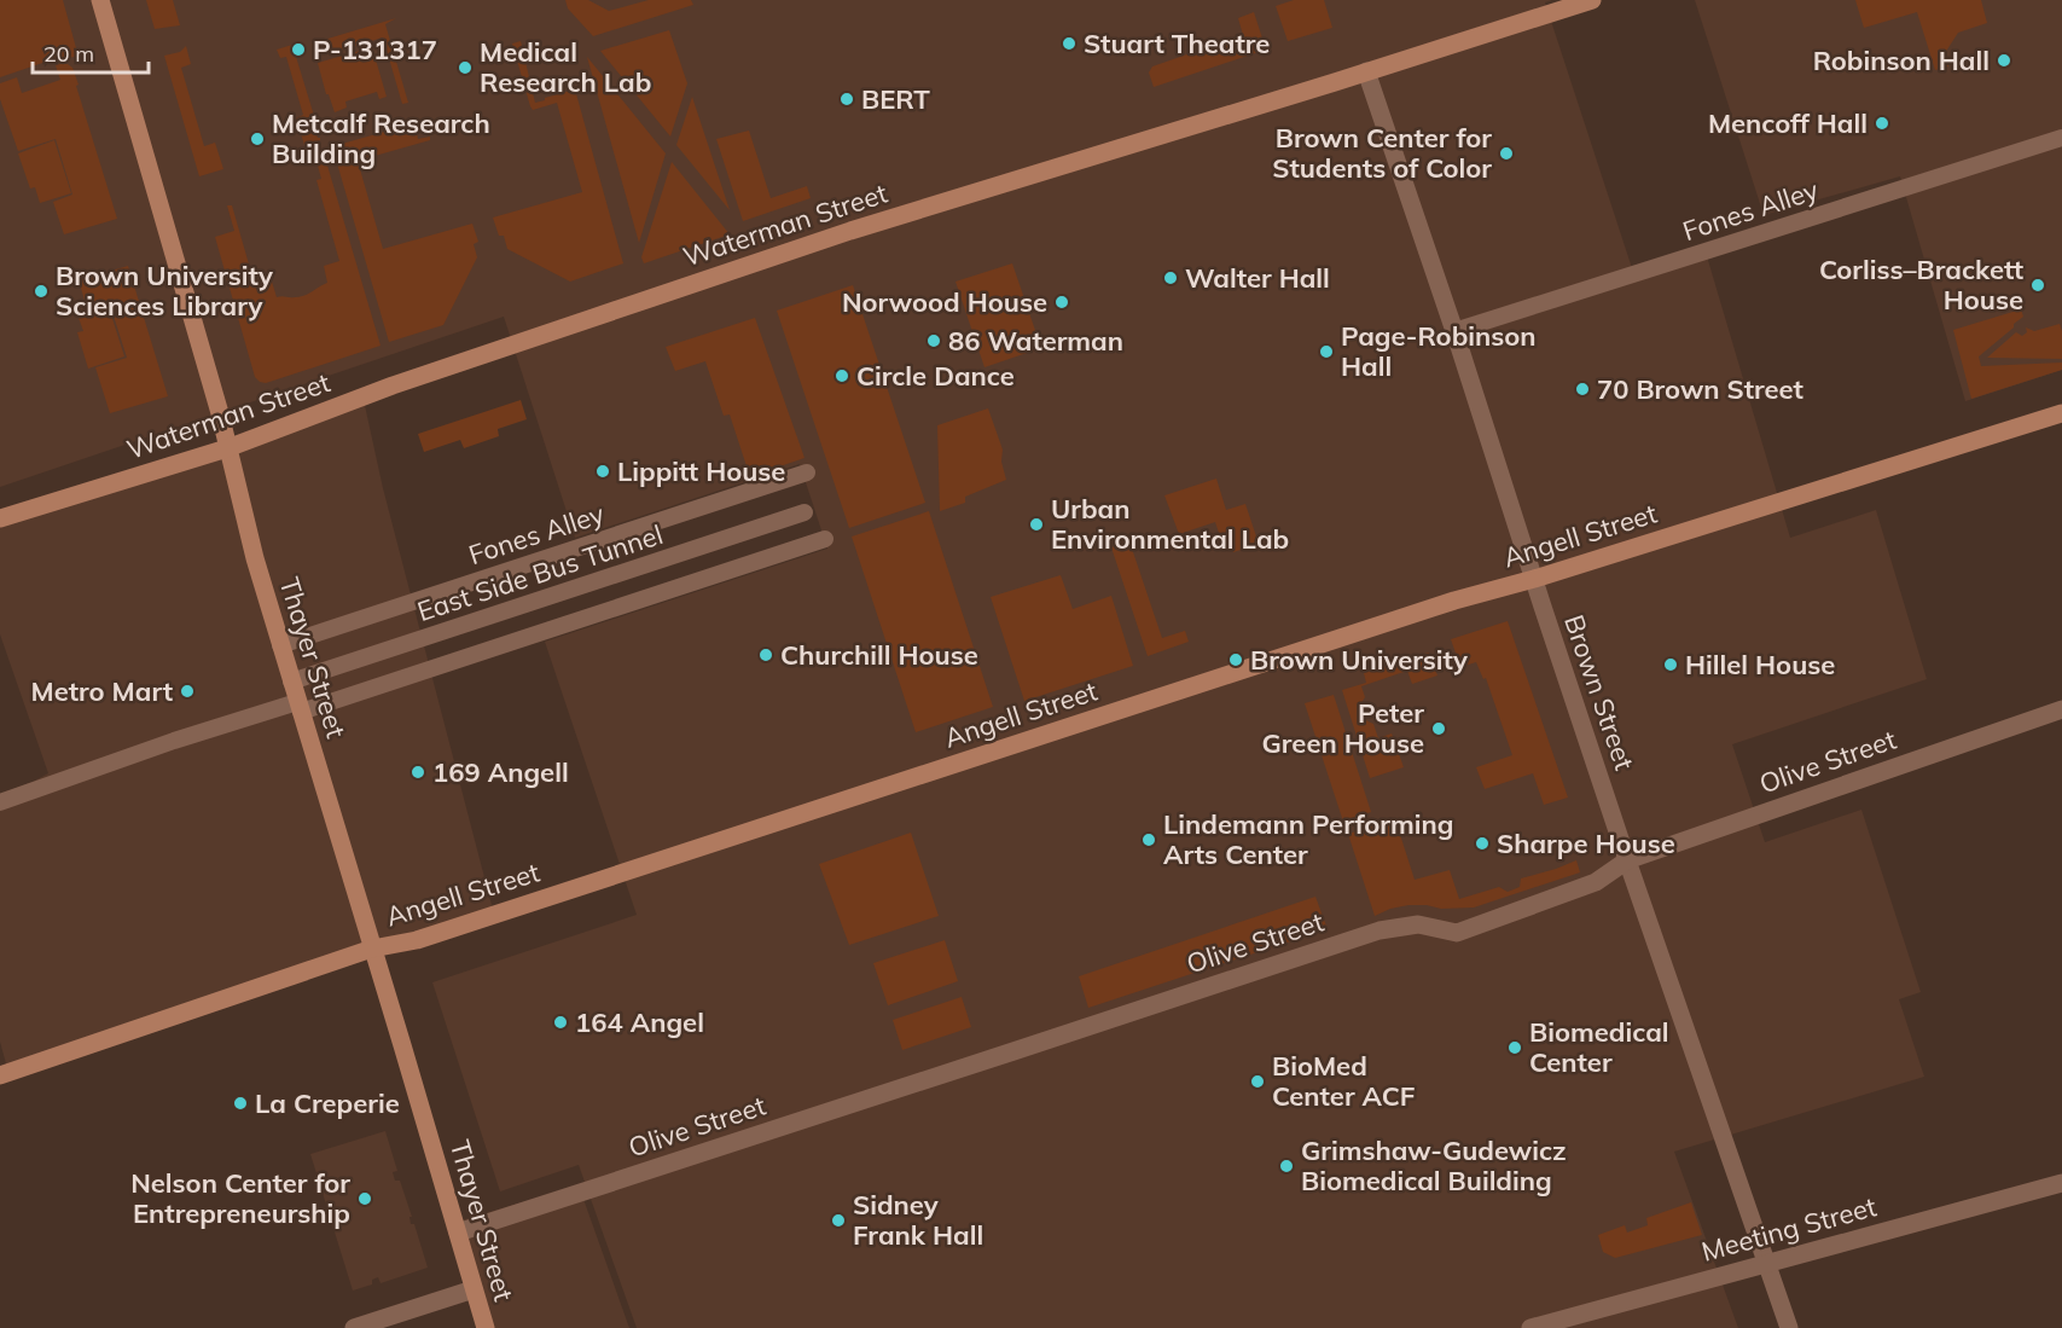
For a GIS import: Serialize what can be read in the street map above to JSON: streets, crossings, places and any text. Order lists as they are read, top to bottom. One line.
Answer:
{"streets":{"main road":["Waterman Street","Angell Street","Thayer Street"],"street":["Brown Street","Olive Street","Meeting Street"],"lane":["Fones Alley","East Side Bus Tunnel"]},"crossings":[["Fones Alley","Thayer Street"],["Fones Alley","Brown Street"],["Waterman Street","Thayer Street"],["Waterman Street","Brown Street"],["Angell Street","Thayer Street"],["Angell Street","Brown Street"],["East Side Bus Tunnel","Thayer Street"],["Thayer Street","Olive Street"],["Brown Street","Olive Street"],["Brown Street","Meeting Street"]],"places":["Stuart Theatre","P-131317","Robinson Hall","Medical Research Lab","BERT","Mencoff Hall","Metcalf Research Building","Brown Center for Students of Color","Walter Hall","Corliss–Brackett House","Brown University Sciences Library","Norwood House","86 Waterman","Page-Robinson Hall","Circle Dance","70 Brown Street","Lippitt House","Urban Environmental Lab","Churchill House","Brown University","Hillel House","Metro Mart","Peter Green House","169 Angell","Lindemann Performing Arts Center","Sharpe House","164 Angel","Biomedical Center","BioMed Center ACF","La Creperie","Grimshaw-Gudewicz Biomedical Building","Nelson Center for Entrepreneurship","Sidney Frank Hall"],"scale_bar":"20 m"}
